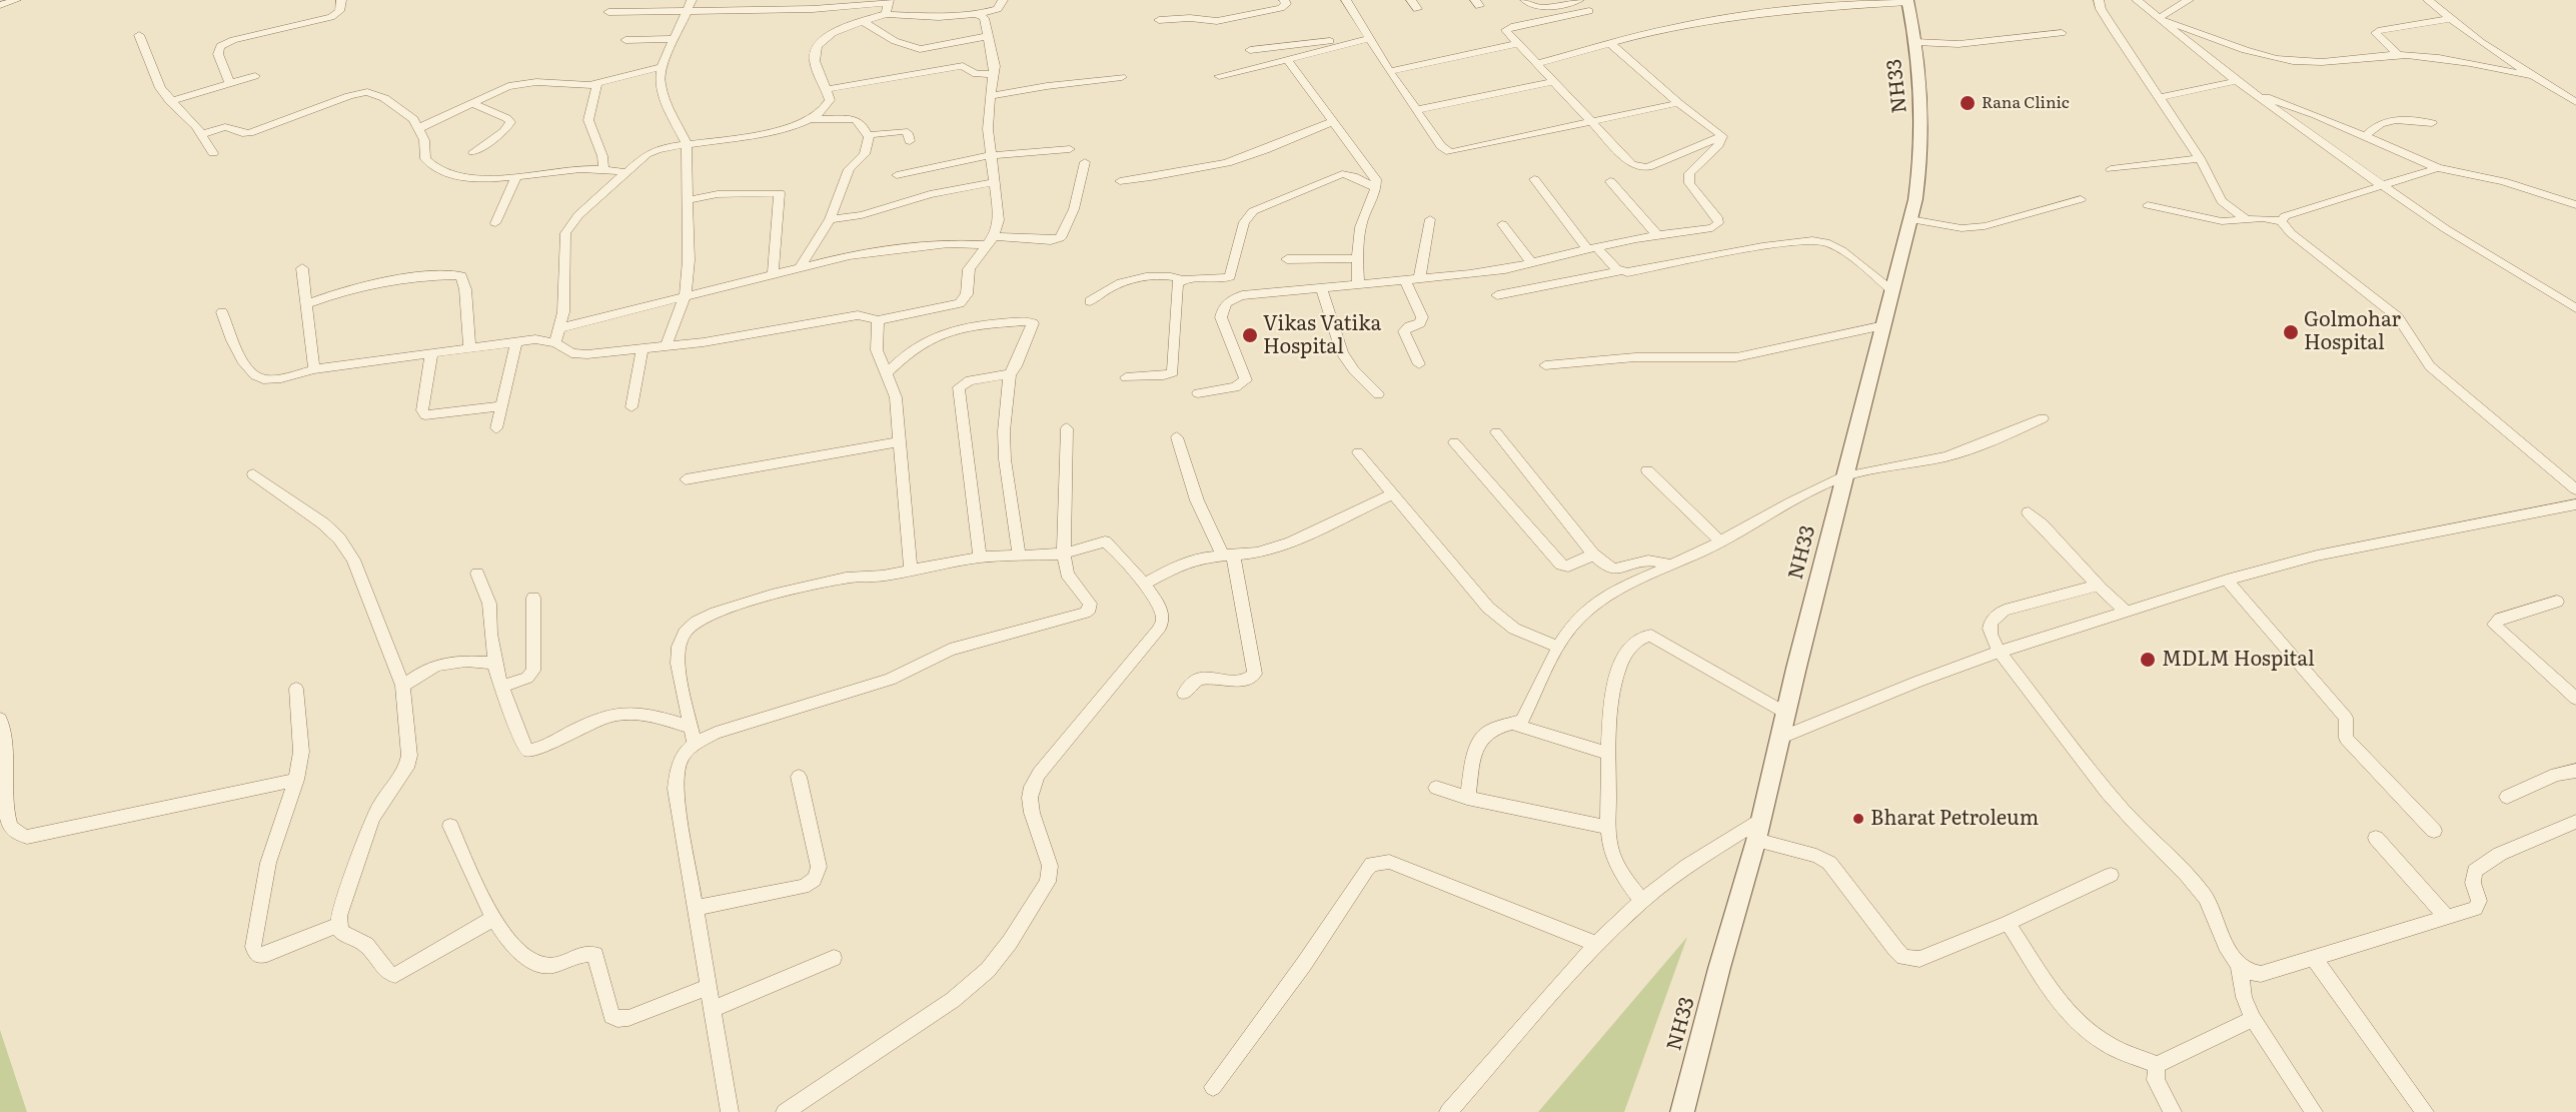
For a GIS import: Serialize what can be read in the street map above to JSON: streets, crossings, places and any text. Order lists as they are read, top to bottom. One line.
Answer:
{"streets":{"main road":["NH33"]},"places":["Rana Clinic","Golmohar Hospital","Vikas Vatika Hospital","MDLM Hospital","Bharat Petroleum"]}
